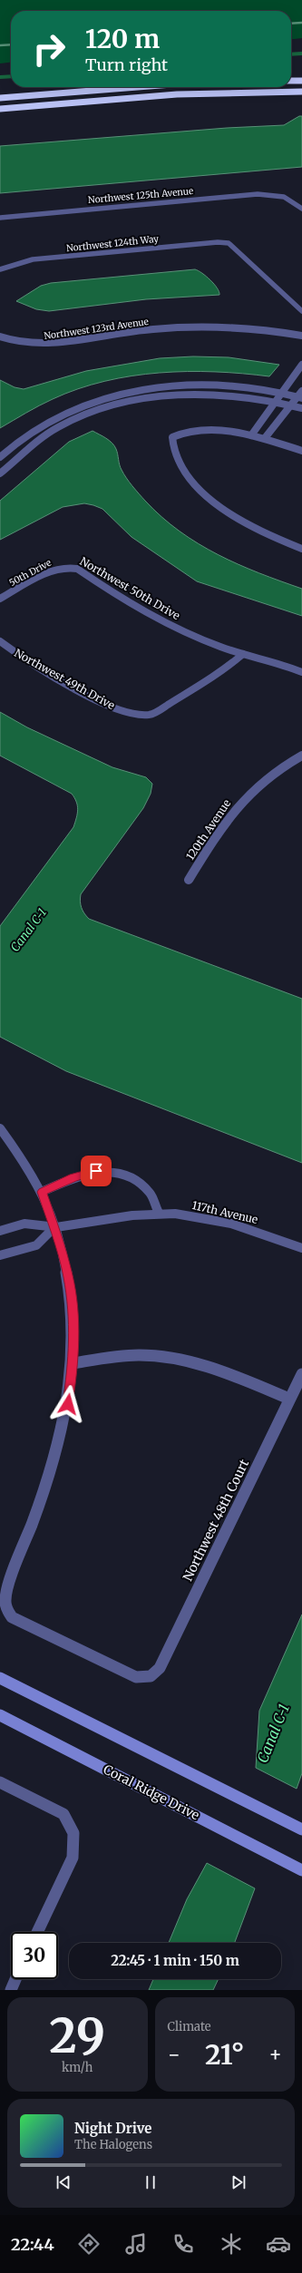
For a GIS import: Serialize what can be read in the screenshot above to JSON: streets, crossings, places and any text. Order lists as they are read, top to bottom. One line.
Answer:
{"streets":{"main road":["Coral Ridge Drive"],"street":["Northwest 125th Avenue","Northwest 124th Way","Northwest 123rd Avenue","50th Drive","Northwest 50th Drive","Northwest 49th Drive","120th Avenue","117th Avenue","Northwest 48th Court"]},"crossings":[["50th Drive","Northwest 50th Drive"],["Northwest 50th Drive","Northwest 49th Drive"]],"water":["Canal C-1"],"page":{"turn":["120 m","Turn right"],"limit":"30","trip":"22:45 · 1 min · 150 m","tile":[["29","km/h"],"Climate"],"heat":["−","21°","+"],"song":["Night Drive","The Halogens"],"tabs":"22:44"}}
